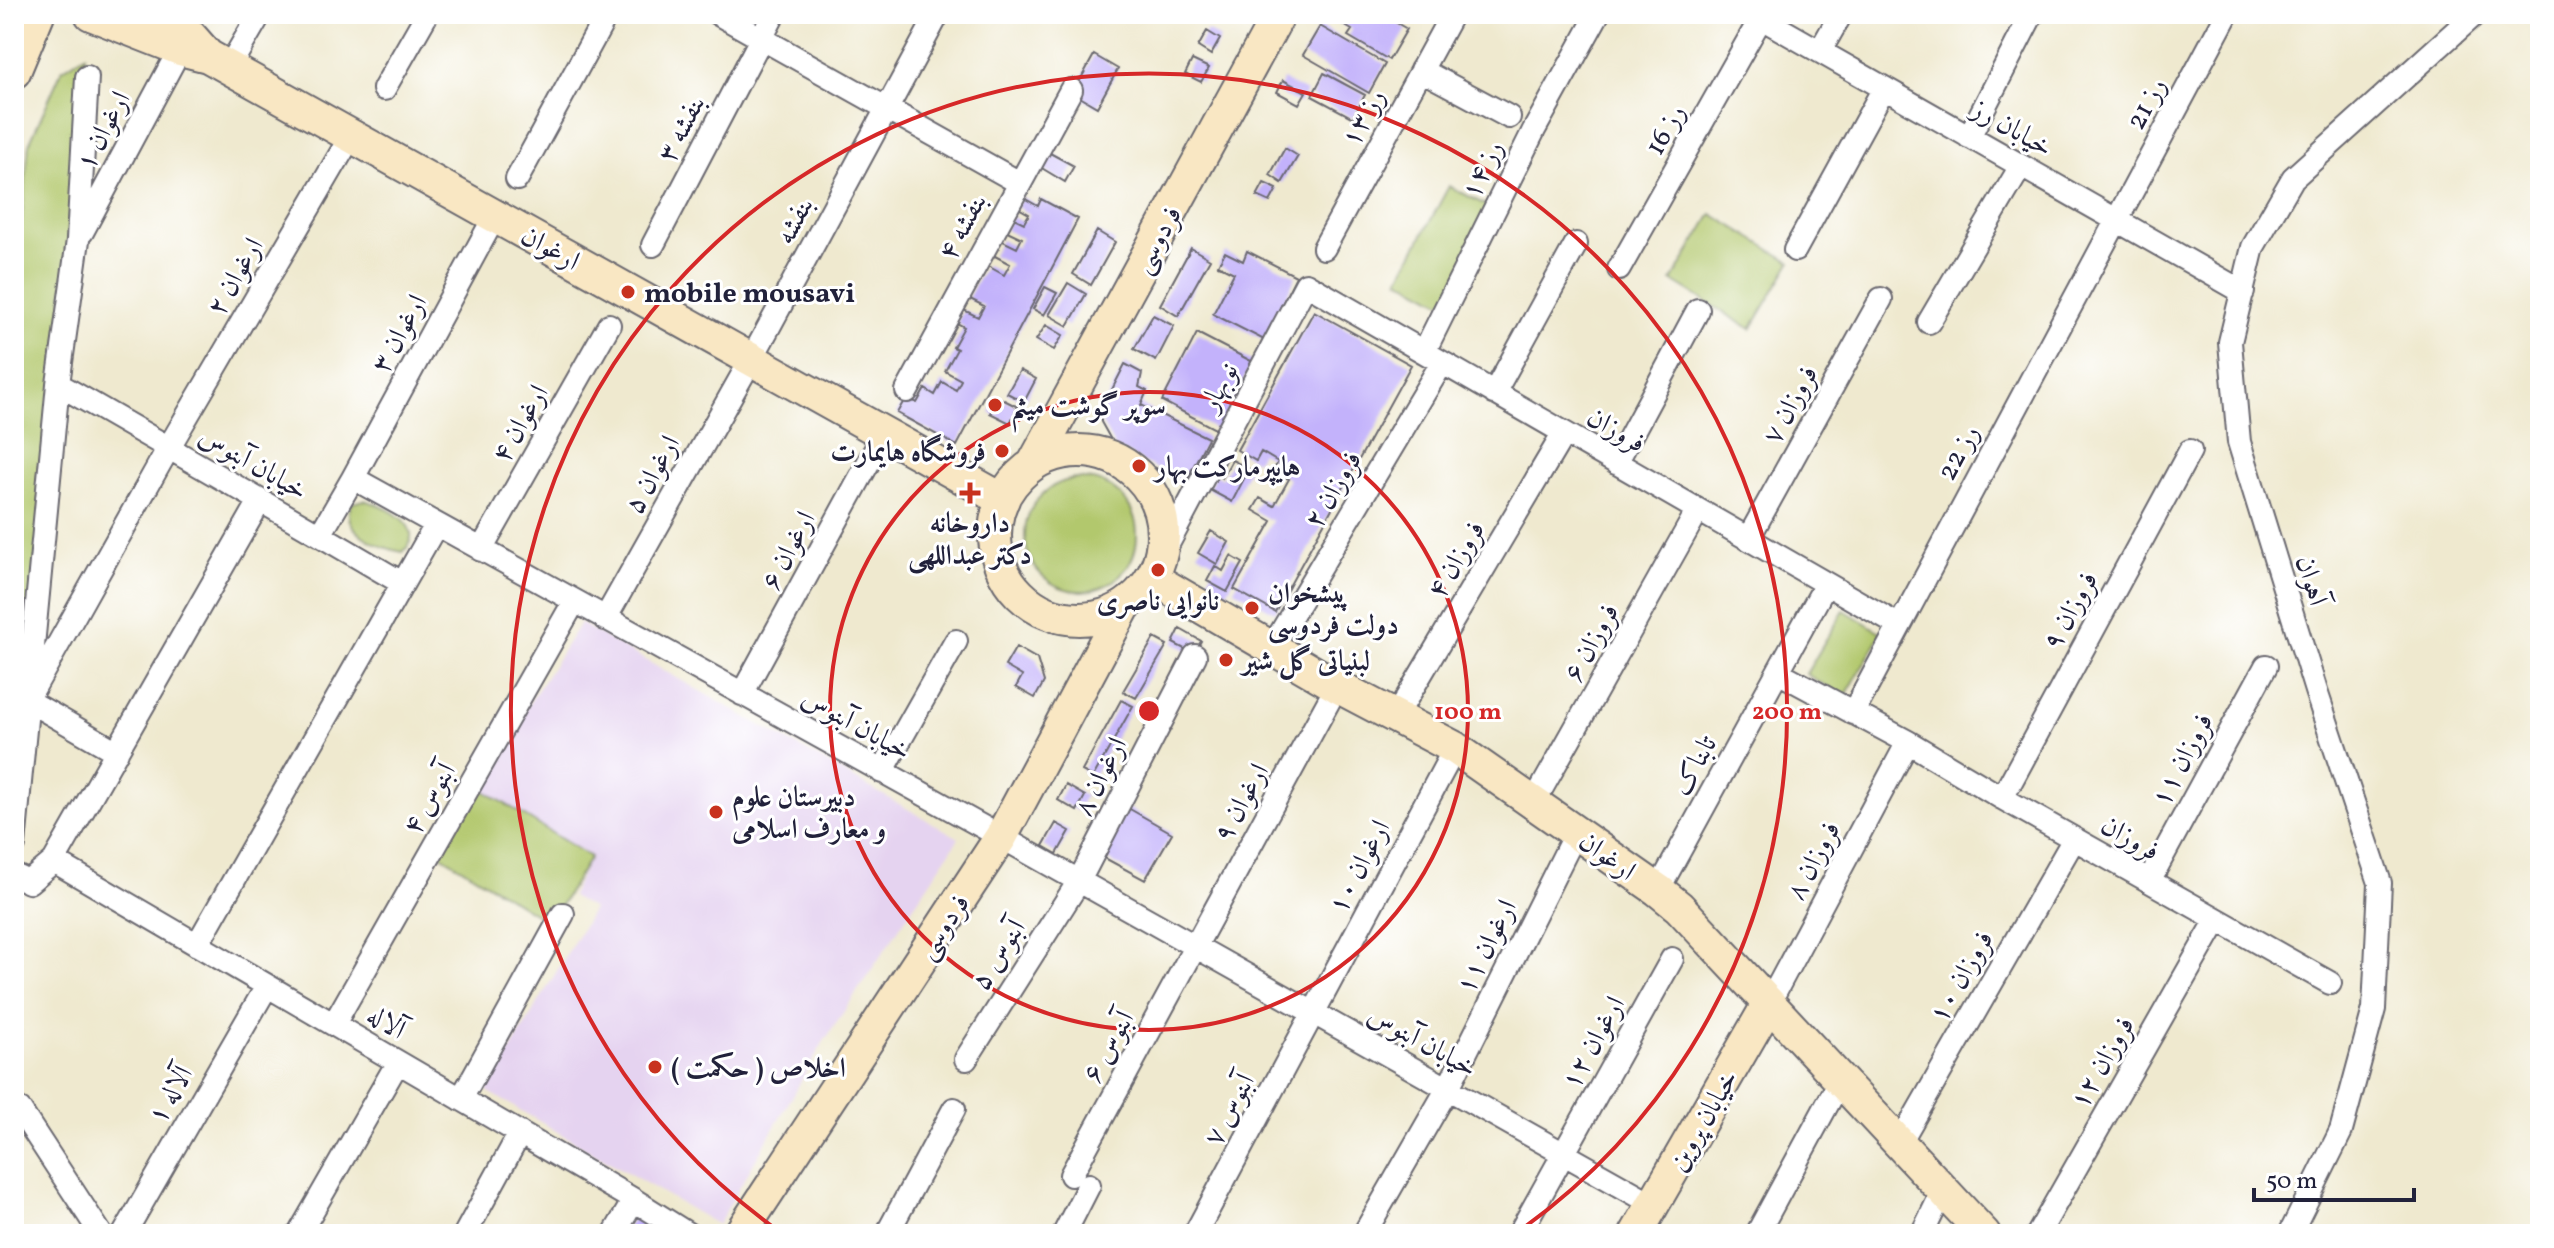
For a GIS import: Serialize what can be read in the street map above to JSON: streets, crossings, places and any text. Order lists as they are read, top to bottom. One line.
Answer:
{"streets":{"main road":["فردوسی","ارغوان","خیابان پروین"],"street":["رز 21","رز ۱۳","خیابان رز","بنفشه ۳","رز 16","ارغوان ۱","رز ۱۴","بنفشه","بنفشه ۴","ارغوان ۲","ارغوان ۳","نوبهار","فروزان ۷","ارغوان ۴","فروزان","رز 22","خیابان آبنوس","ارغوان ۵","فروزان ۲","ارغوان ۶","فروزان ۴","آهوان","فروزان ۹","فروزان ۶","فروزان ۱۱","تابناک","ارغوان ۸","آبنوس ۴","ارغوان ۹","فروزان ۸","ارغوان ۱۰","ارغوان ۱۱","آبنوس ۵","فروزان ۱۰","آلاله","ارغوان ۱۲","آبنوس ۶","فروزان ۱۲","آلاله ۱","آبنوس ۷"]},"crossings":[["رز 21","خیابان رز"],["رز 21","رز 22"],["خیابان رز","رز 16"],["خیابان رز","رز 22"],["خیابان رز","آهوان"],["ارغوان ۱","ارغوان"],["رز ۱۴","فروزان"],["رز ۱۴","فروزان ۲"],["بنفشه","ارغوان"],["بنفشه","ارغوان ۵"],["فردوسی","ارغوان"],["فردوسی","نوبهار"],["فردوسی","خیابان آبنوس"],["ارغوان","ارغوان ۲"],["ارغوان","ارغوان ۳"],["ارغوان","نوبهار"],["ارغوان","ارغوان ۵"],["ارغوان","فروزان ۲"],["ارغوان","ارغوان ۶"],["ارغوان","فروزان ۴"],["ارغوان","فروزان ۶"],["ارغوان","تابناک"],["ارغوان","ارغوان ۹"],["ارغوان","فروزان ۸"],["ارغوان","ارغوان ۱۰"],["ارغوان","ارغوان ۱۱"],["ارغوان","فروزان ۱۰"],["ارغوان","خیابان پروین"],["ارغوان ۲","خیابان آبنوس"],["ارغوان ۳","خیابان آبنوس"],["نوبهار","فروزان"],["فروزان ۷","فروزان"],["ارغوان ۴","خیابان آبنوس"],["فروزان","رز 22"],["فروزان","فروزان ۲"],["فروزان","فروزان ۴"],["فروزان","فروزان ۹"],["فروزان","فروزان ۶"],["فروزان","فروزان ۱۱"],["فروزان","تابناک"],["فروزان","فروزان ۸"],["فروزان","فروزان ۱۰"],["فروزان","فروزان ۱۲"],["خیابان آبنوس","ارغوان ۵"],["خیابان آبنوس","ارغوان ۶"],["خیابان آبنوس","ارغوان ۸"],["خیابان آبنوس","آبنوس ۴"],["خیابان آبنوس","ارغوان ۹"],["خیابان آبنوس","ارغوان ۱۰"],["خیابان آبنوس","ارغوان ۱۱"],["خیابان آبنوس","آبنوس ۵"],["خیابان آبنوس","ارغوان ۱۲"],["خیابان آبنوس","آبنوس ۶"],["خیابان آبنوس","آبنوس ۷"],["خیابان آبنوس","خیابان پروین"],["ارغوان ۸","آبنوس ۵"],["آبنوس ۴","آلاله"],["ارغوان ۹","آبنوس ۶"],["فروزان ۸","خیابان پروین"],["ارغوان ۱۰","آبنوس ۷"],["آلاله","آلاله ۱"]],"places":{"other":["mobile mousavi","سوپر گوشت میثم","فروشگاه هایمارت","هایپرمارکت بهار","نانوایی ناصری","پیشخوان دولت فردوسی","لبنیاتی گل شیر","دبیرستان علوم و معارف اسلامی","اخلاص ( حکمت )"],"health":["داروخانه دکتر عبداللهی"]},"scale_bar":"50 m","rings":["100 m","200 m"]}
